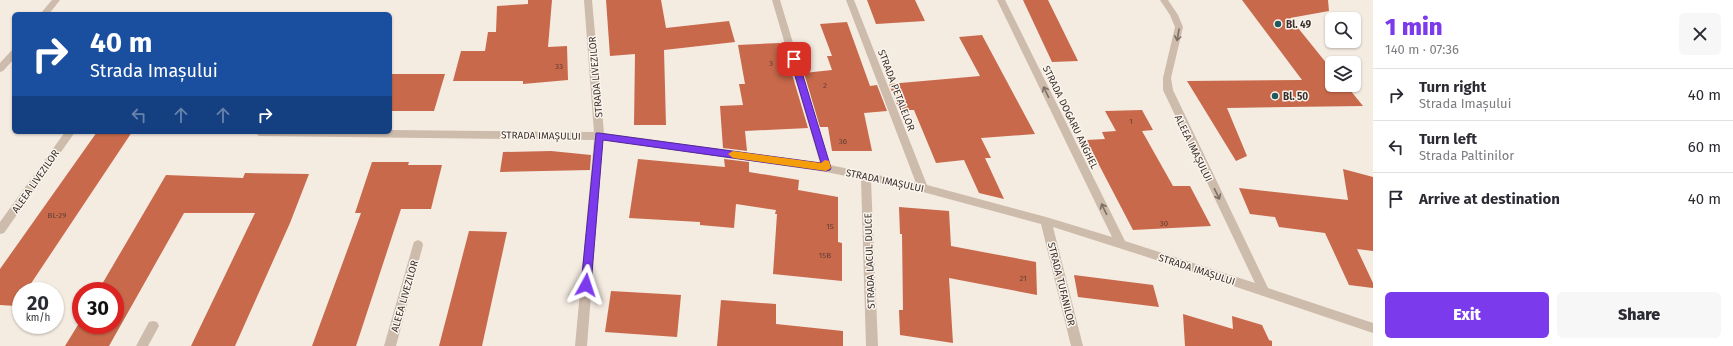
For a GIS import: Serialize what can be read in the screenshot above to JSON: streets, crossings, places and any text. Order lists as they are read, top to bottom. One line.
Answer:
{"streets":{"street":["STRADA LIVEZILOR","STRADA PETALELOR","STRADA DOGARU ANGHEL","STRADA IMAȘULUI","ALEEA IMAȘULUI","ALEEA LIVEZILOR","STRADA LACUL DULCE","STRADA TUFANILOR"]},"crossings":[["STRADA LIVEZILOR","STRADA IMAȘULUI"],["STRADA PETALELOR","STRADA IMAȘULUI"],["STRADA DOGARU ANGHEL","STRADA IMAȘULUI"],["STRADA IMAȘULUI","ALEEA IMAȘULUI"],["STRADA IMAȘULUI","STRADA LACUL DULCE"],["STRADA IMAȘULUI","STRADA TUFANILOR"]],"one_way":["STRADA DOGARU ANGHEL","ALEEA IMAȘULUI"],"places":["Bl. 49","Bl. 50"],"house_numbers":["3","33","2","1","36","BL-29","30","15","15B","21"],"page":{"heading":["1 min","140 m · 07:36"],"turn":["40 m","Strada Imașului"],"list":[{"name":"Turn right","note":"Strada Imașului","value":"40 m"},{"name":"Turn left","note":"Strada Paltinilor","value":"60 m"},{"name":"Arrive at destination","value":"40 m"}],"speed":"20 km/h","limit":"30","buttons":["Exit","Share"]}}
